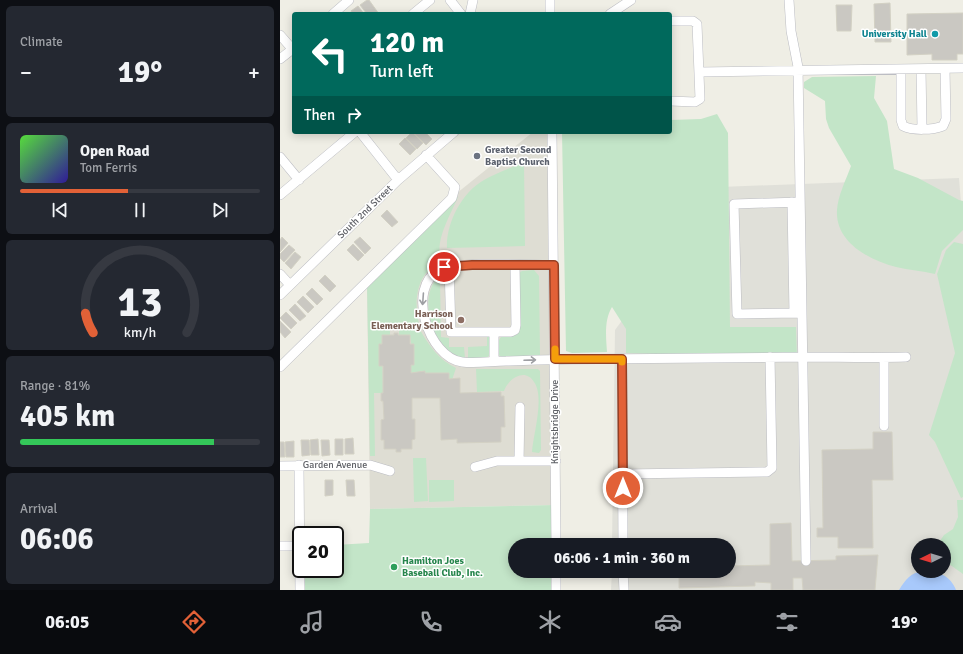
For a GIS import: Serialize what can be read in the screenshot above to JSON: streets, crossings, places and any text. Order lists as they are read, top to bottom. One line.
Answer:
{"streets":{"street":["South 2nd Street","Knightsbridge Drive","Garden Avenue"]},"places":["University Hall","Greater Second Baptist Church","Harrison Elementary School","Hamilton Joes Baseball Club, Inc."],"north":"left","page":{"tile":["Climate",["Range · 81%","405 km"],["Arrival","06:06"]],"turn":["120 m","Turn left"],"heat":["−","19°","+"],"then":"Then","song":["Open Road","Tom Ferris"],"limit":"20","trip":"06:06 · 1 min · 360 m","tabs":["06:05","19°"],"gauge":["13","km/h"]}}
